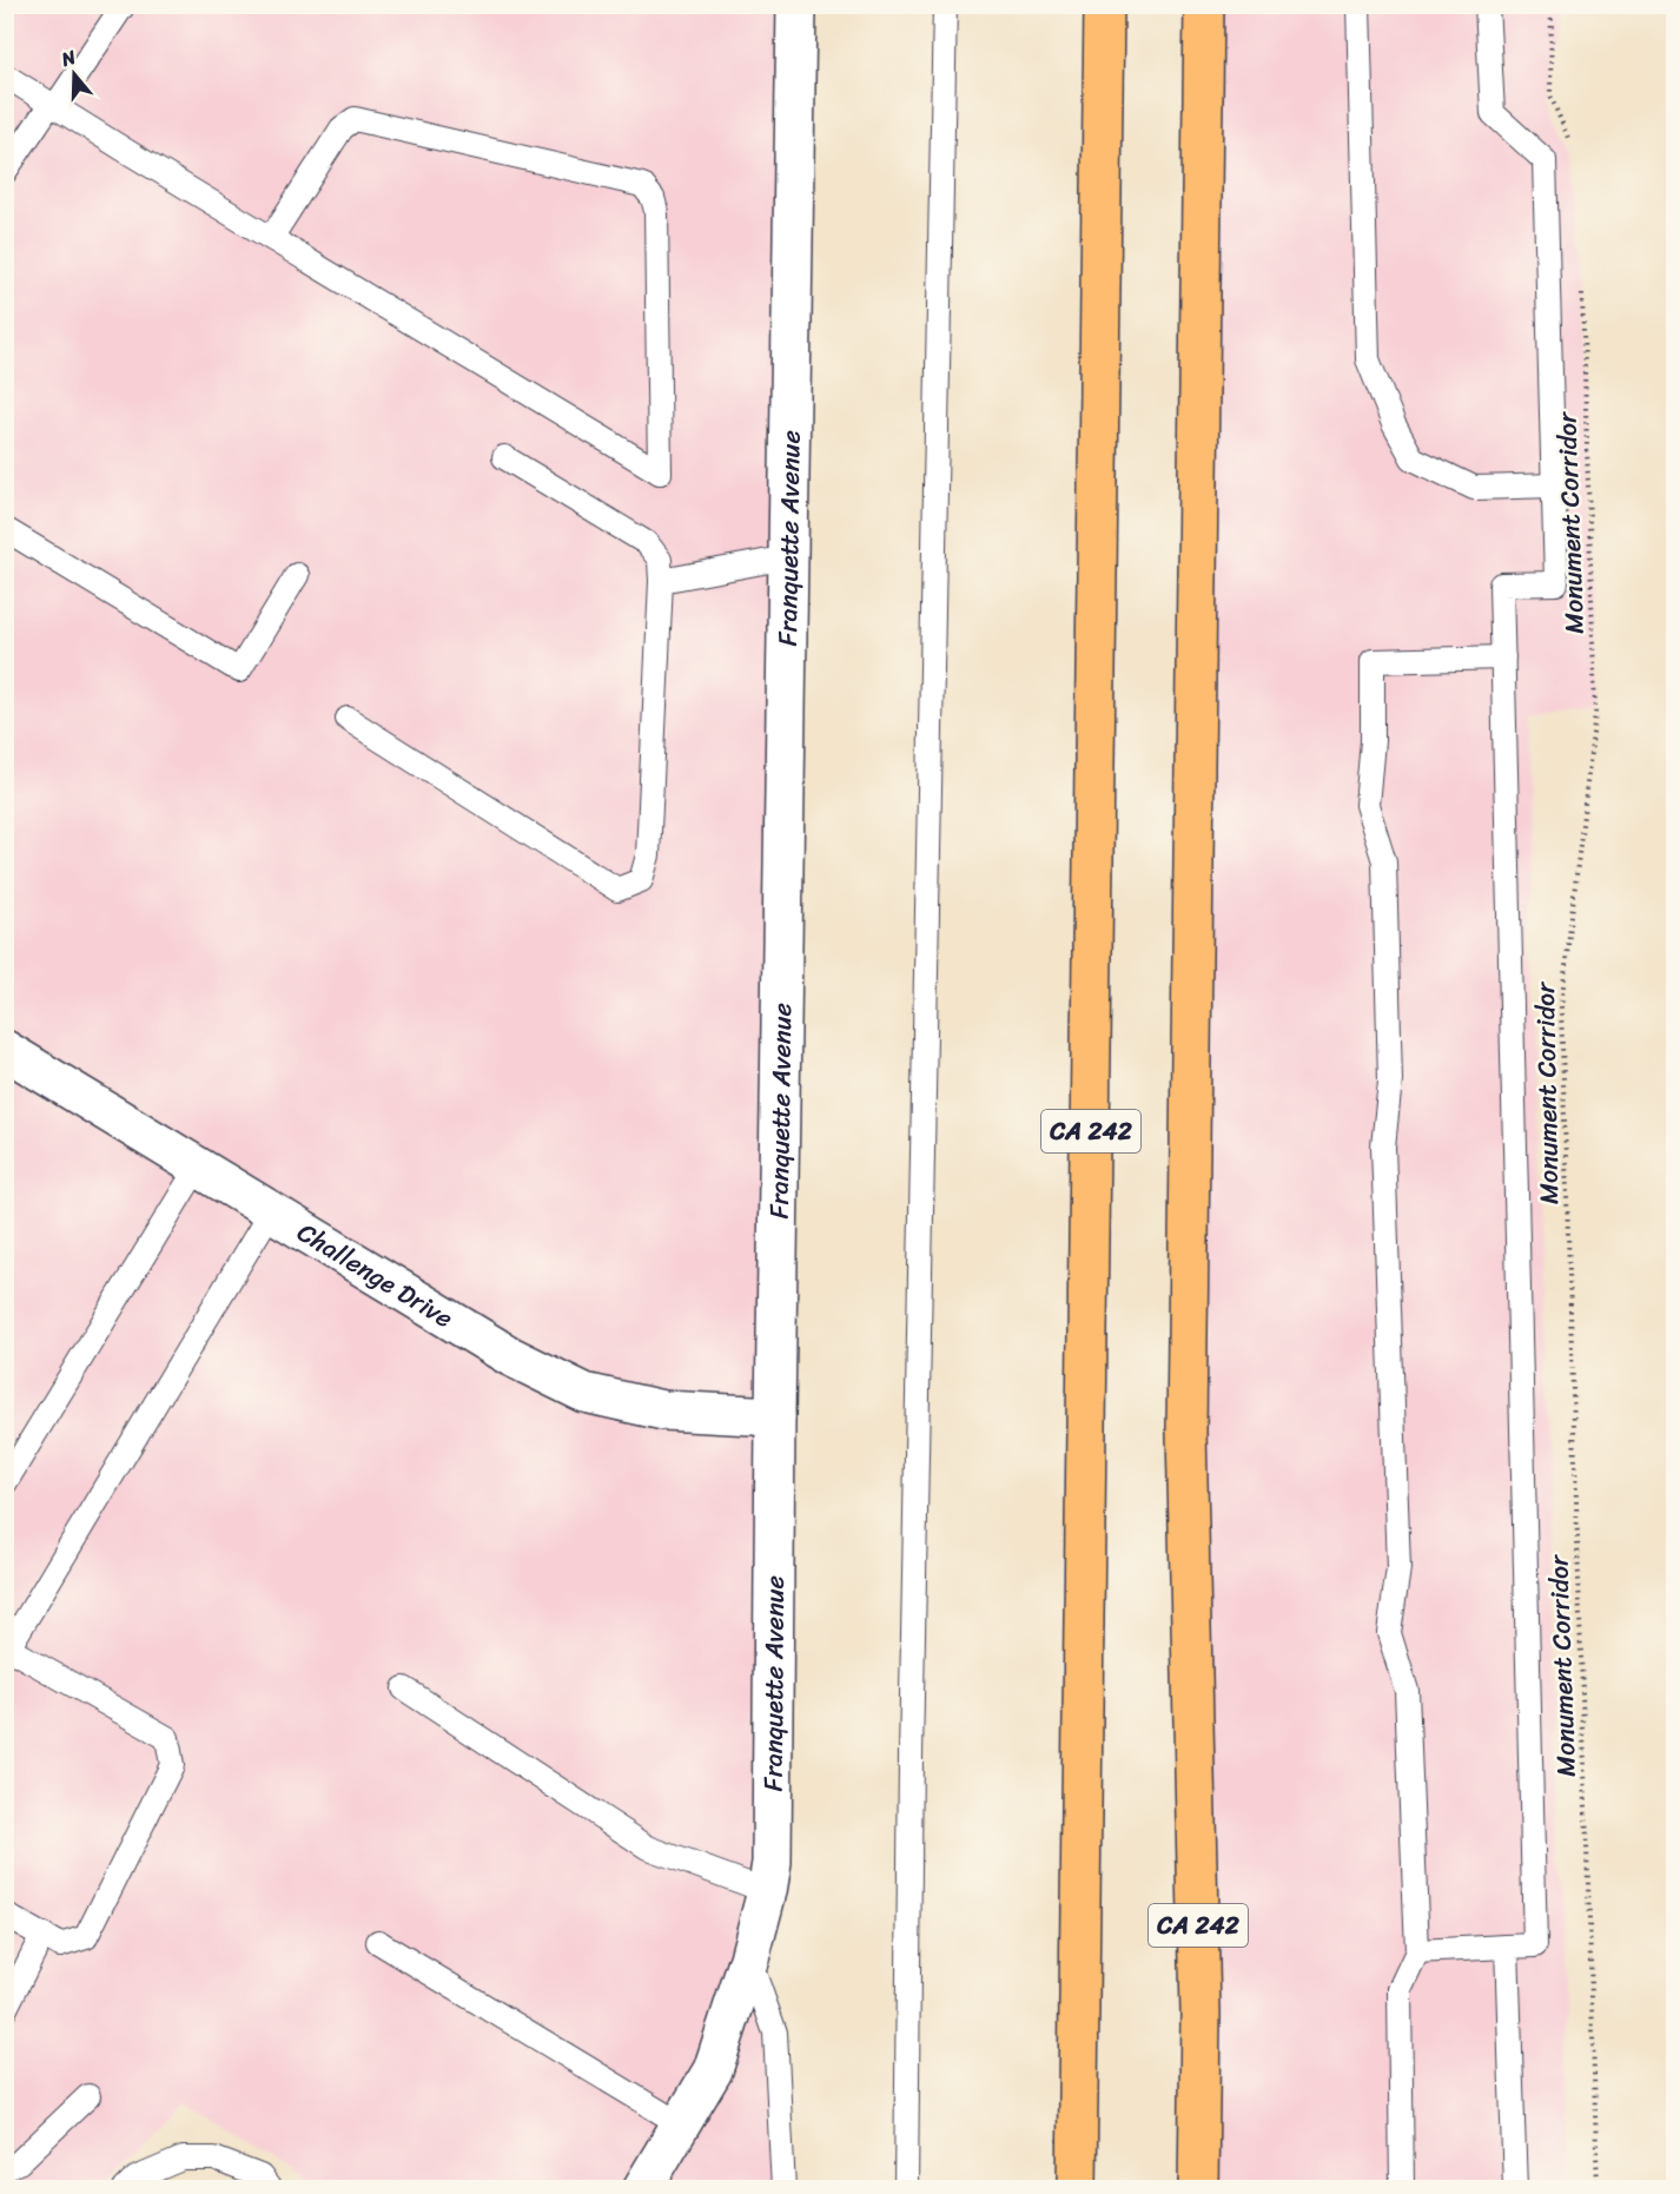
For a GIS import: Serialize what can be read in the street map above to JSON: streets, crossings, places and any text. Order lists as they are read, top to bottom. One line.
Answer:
{"streets":{"highway":["CA 242"],"street":["Franquette Avenue","Challenge Drive"],"path":["Monument Corridor"]},"crossings":[["Franquette Avenue","Challenge Drive"]],"north":"top"}
